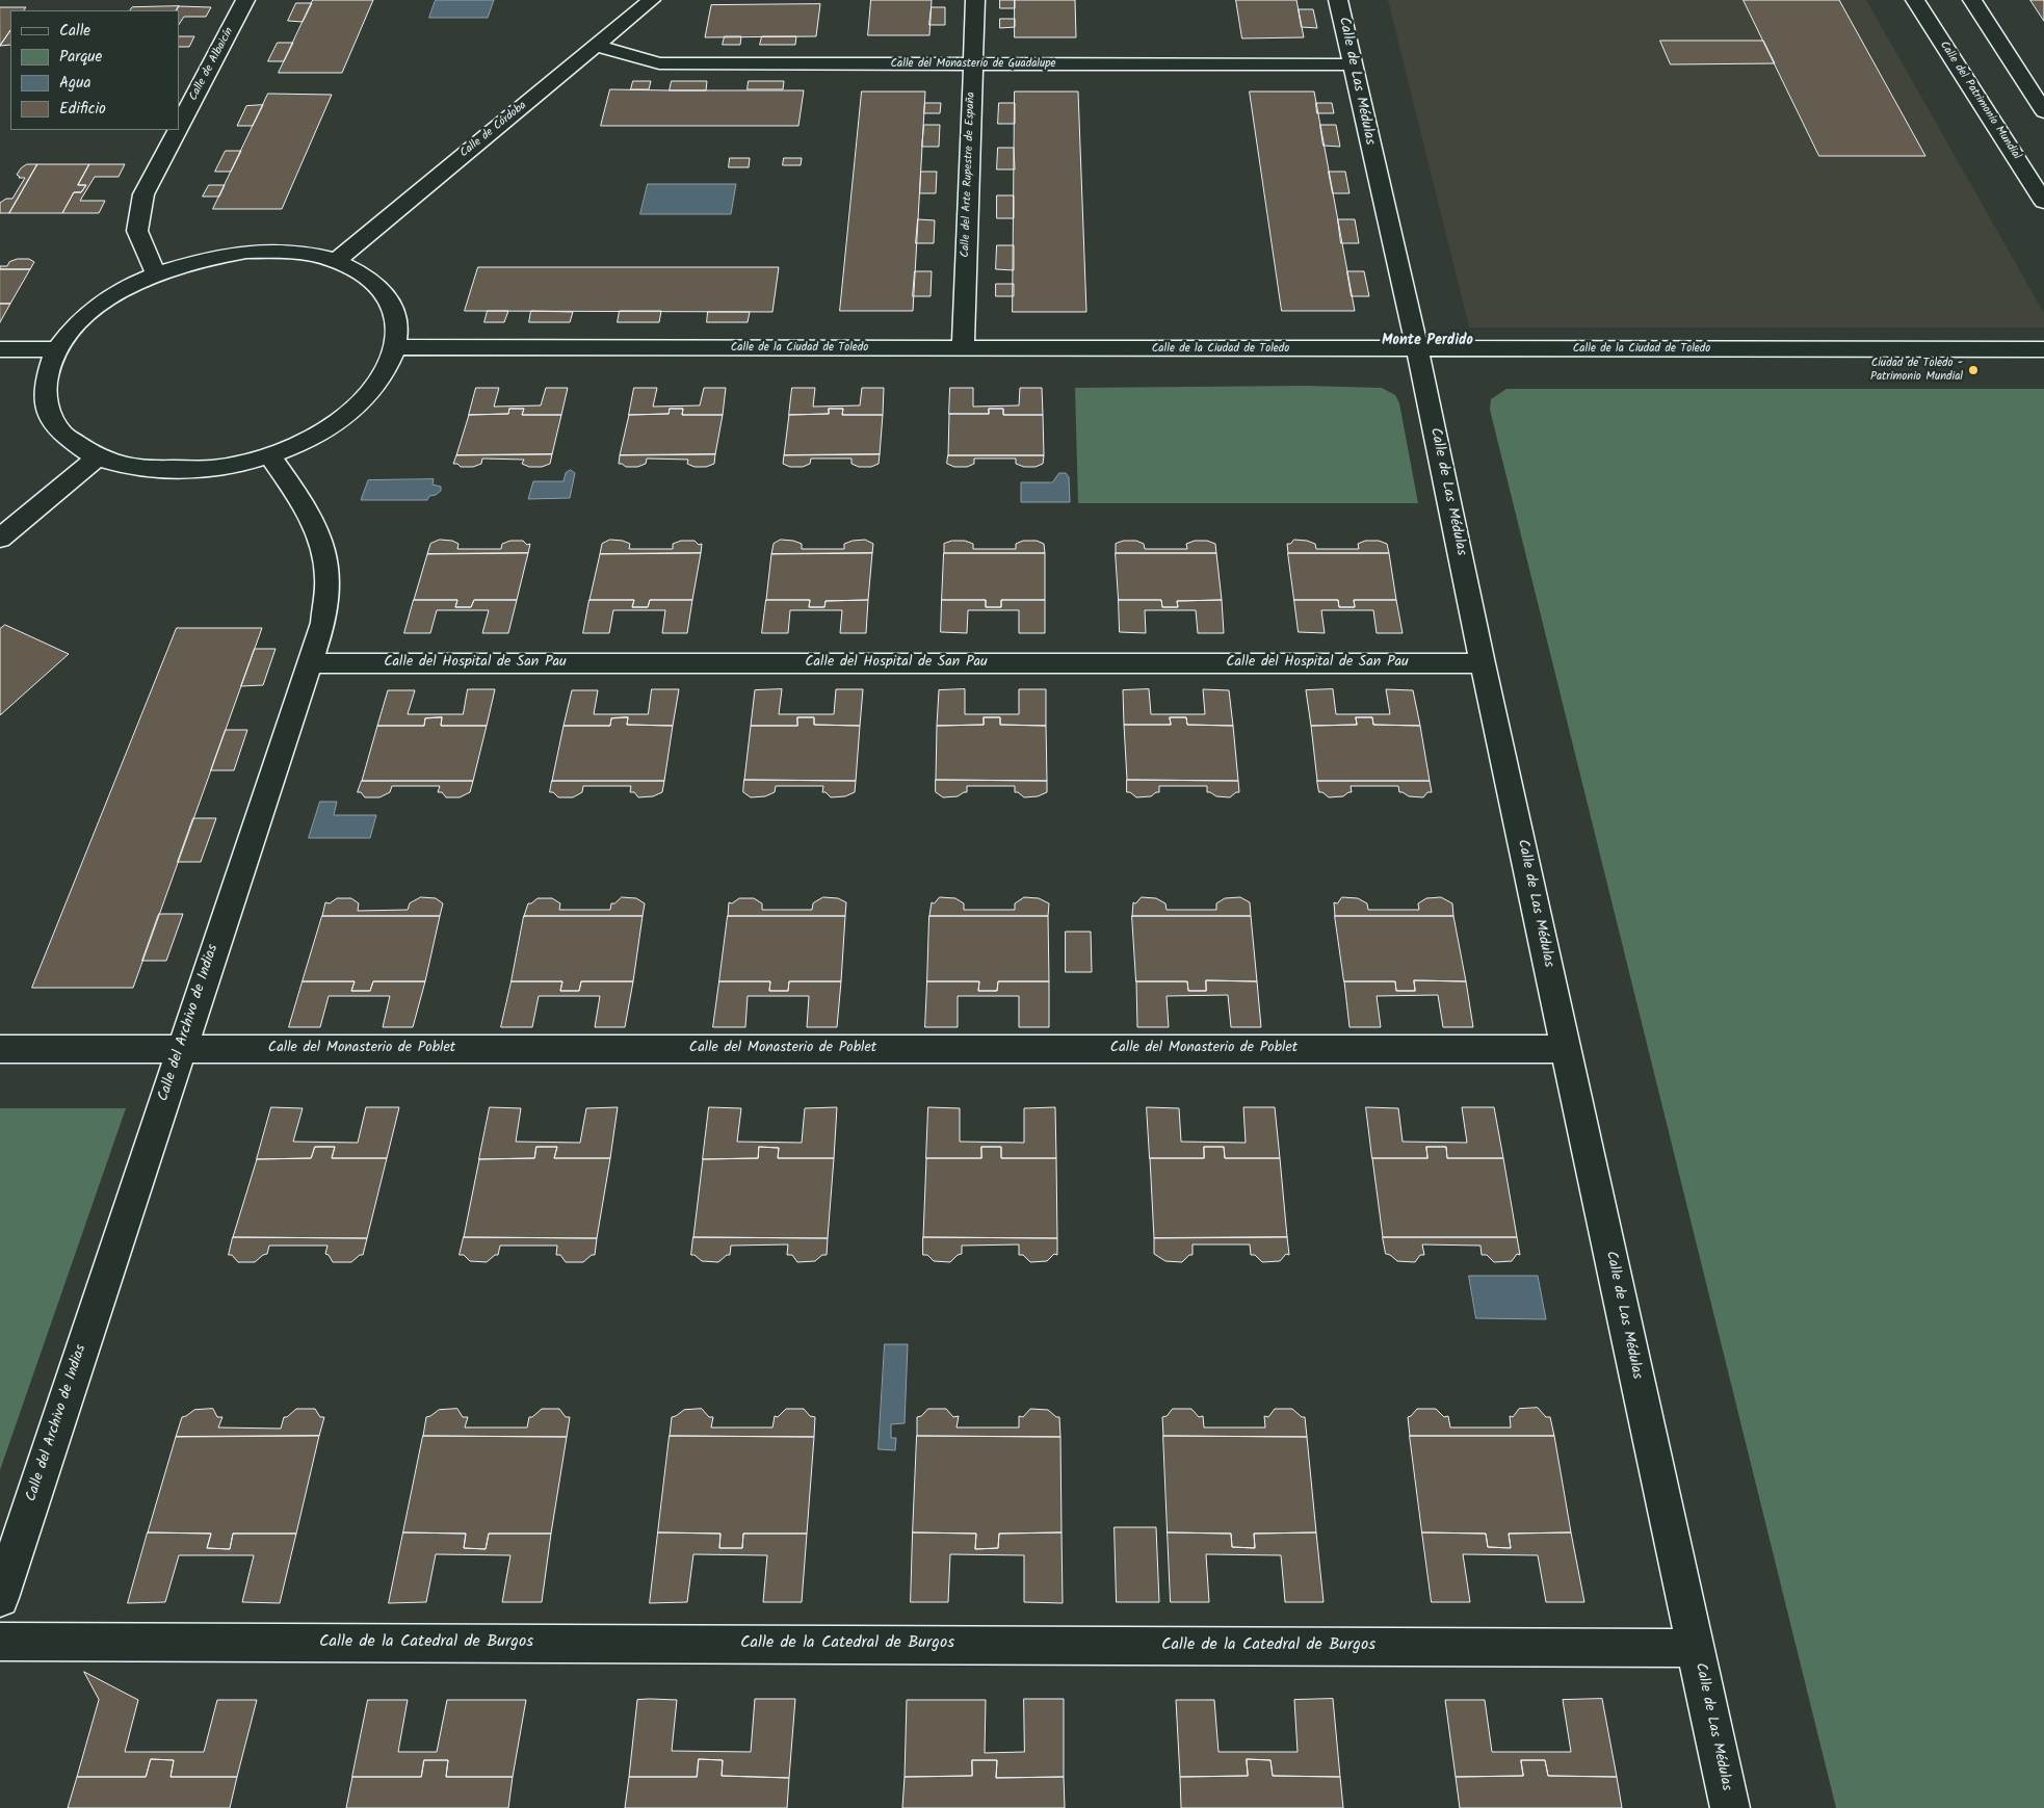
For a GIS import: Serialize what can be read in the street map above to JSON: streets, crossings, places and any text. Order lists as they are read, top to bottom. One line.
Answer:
{"streets":{"street":["Calle de Albaicín","Calle del Monasterio de Guadalupe","Calle de Las Médulas","Calle del Patrimonio Mundial","Calle de Córdoba","Calle del Arte Rupestre de España","Calle de la Ciudad de Toledo","Calle del Hospital de San Pau","Calle del Archivo de Indias","Calle del Monasterio de Poblet","Calle de la Catedral de Burgos"]},"crossings":[["Calle del Monasterio de Guadalupe","Calle de Las Médulas"],["Calle del Monasterio de Guadalupe","Calle de Córdoba"],["Calle del Monasterio de Guadalupe","Calle del Arte Rupestre de España"],["Calle de Las Médulas","Calle de la Ciudad de Toledo"],["Calle de Las Médulas","Calle del Hospital de San Pau"],["Calle de Las Médulas","Calle del Monasterio de Poblet"],["Calle de Las Médulas","Calle de la Catedral de Burgos"],["Calle del Arte Rupestre de España","Calle de la Ciudad de Toledo"],["Calle del Hospital de San Pau","Calle del Archivo de Indias"],["Calle del Archivo de Indias","Calle del Monasterio de Poblet"]],"districts":["Monte Perdido"],"places":["Ciudad de Toledo - Patrimonio Mundial"],"legend":["Calle","Parque","Agua","Edificio"]}
